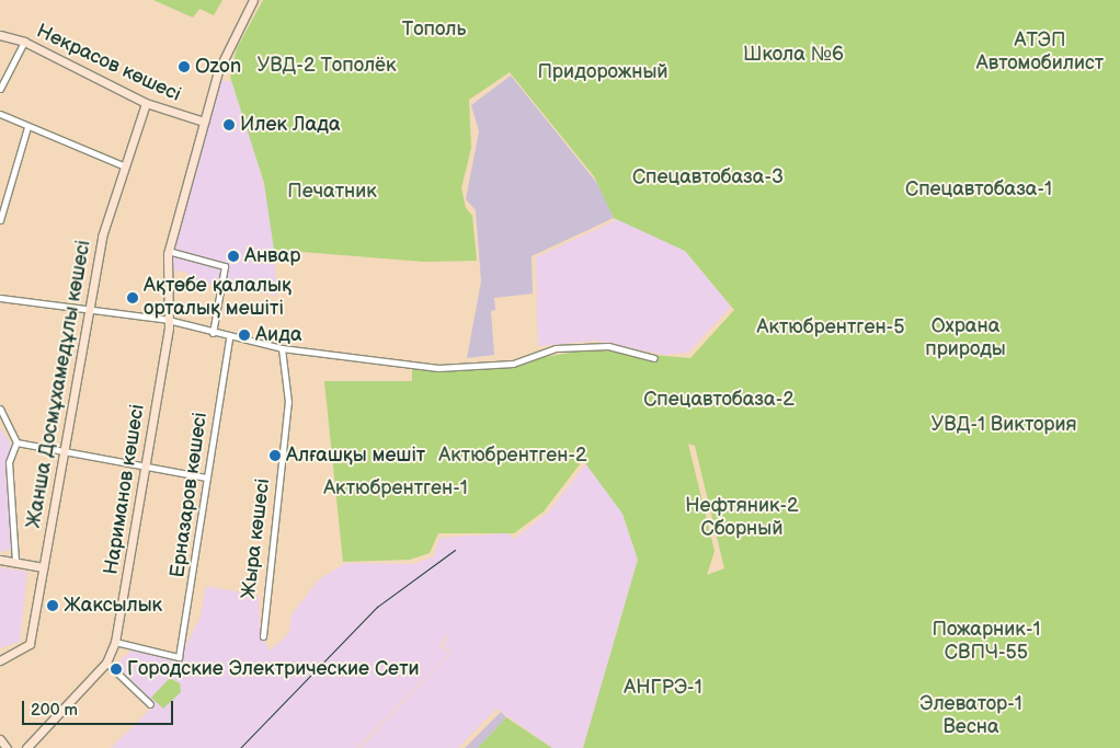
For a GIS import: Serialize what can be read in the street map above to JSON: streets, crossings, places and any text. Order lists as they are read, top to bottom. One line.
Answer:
{"streets":{"street":["Некрасов көшесі","Жанша Досмұхамедұлы көшесі","Нариманов көшесі","Ерназаров көшесі","Жыра көшесі"]},"crossings":[["Некрасов көшесі","Жанша Досмұхамедұлы көшесі"],["Некрасов көшесі","Нариманов көшесі"],["Нариманов көшесі","Ерназаров көшесі"]],"parks":["Тополь","АТЭП Автомобилист","Школа №6","УВД-2 Тополёк","Придорожный","Спецавтобаза-3","Спецавтобаза-1","Печатник","Актюбрентген-5","Охрана природы","Спецавтобаза-2","УВД-1 Виктория","Актюбрентген-2","Актюбрентген-1","Нефтяник-2 Сборный","Пожарник-1 СВПЧ-55","АНГРЭ-1","Элеватор-1 Весна"],"places":["Ozon","Илек Лада","Анвар","Ақтөбе қалалық орталық мешіті","Аида","Алғашқы мешіт","Жаксылык","Городские Электрические Сети"],"scale_bar":"200 m"}
